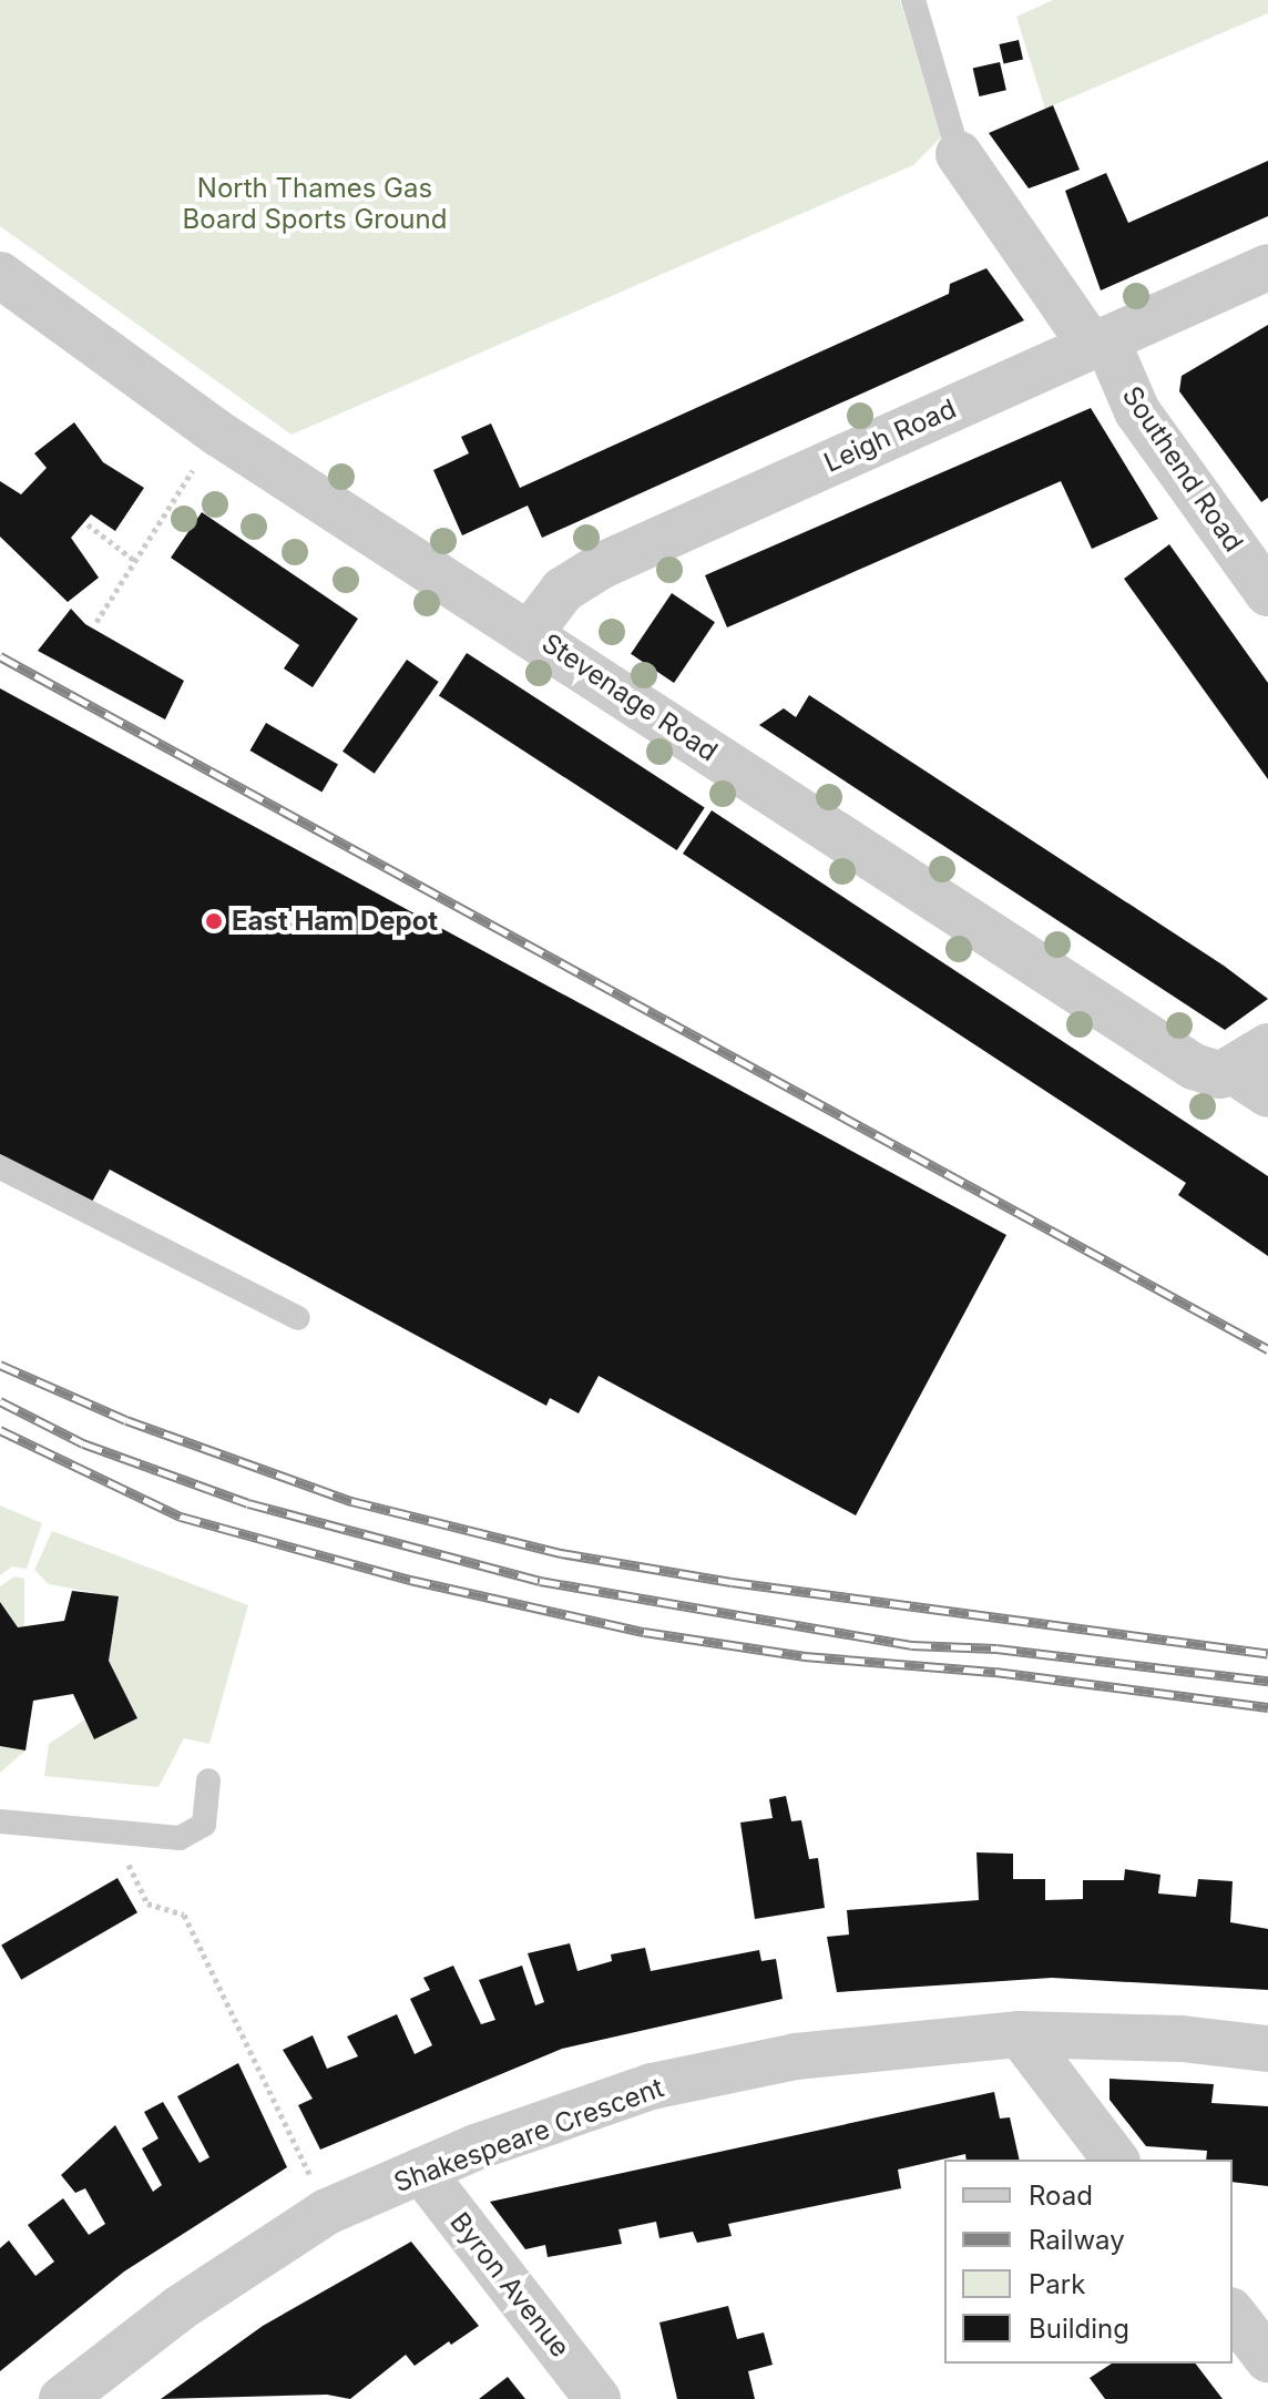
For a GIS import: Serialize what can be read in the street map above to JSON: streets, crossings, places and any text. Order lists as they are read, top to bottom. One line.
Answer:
{"streets":{"street":["Leigh Road","Southend Road","Stevenage Road","Shakespeare Crescent","Byron Avenue"]},"crossings":[["Leigh Road","Southend Road"],["Leigh Road","Stevenage Road"],["Shakespeare Crescent","Byron Avenue"]],"parks":["North Thames Gas Board Sports Ground"],"places":["East Ham Depot"],"legend":["Road","Railway","Park","Building"]}
